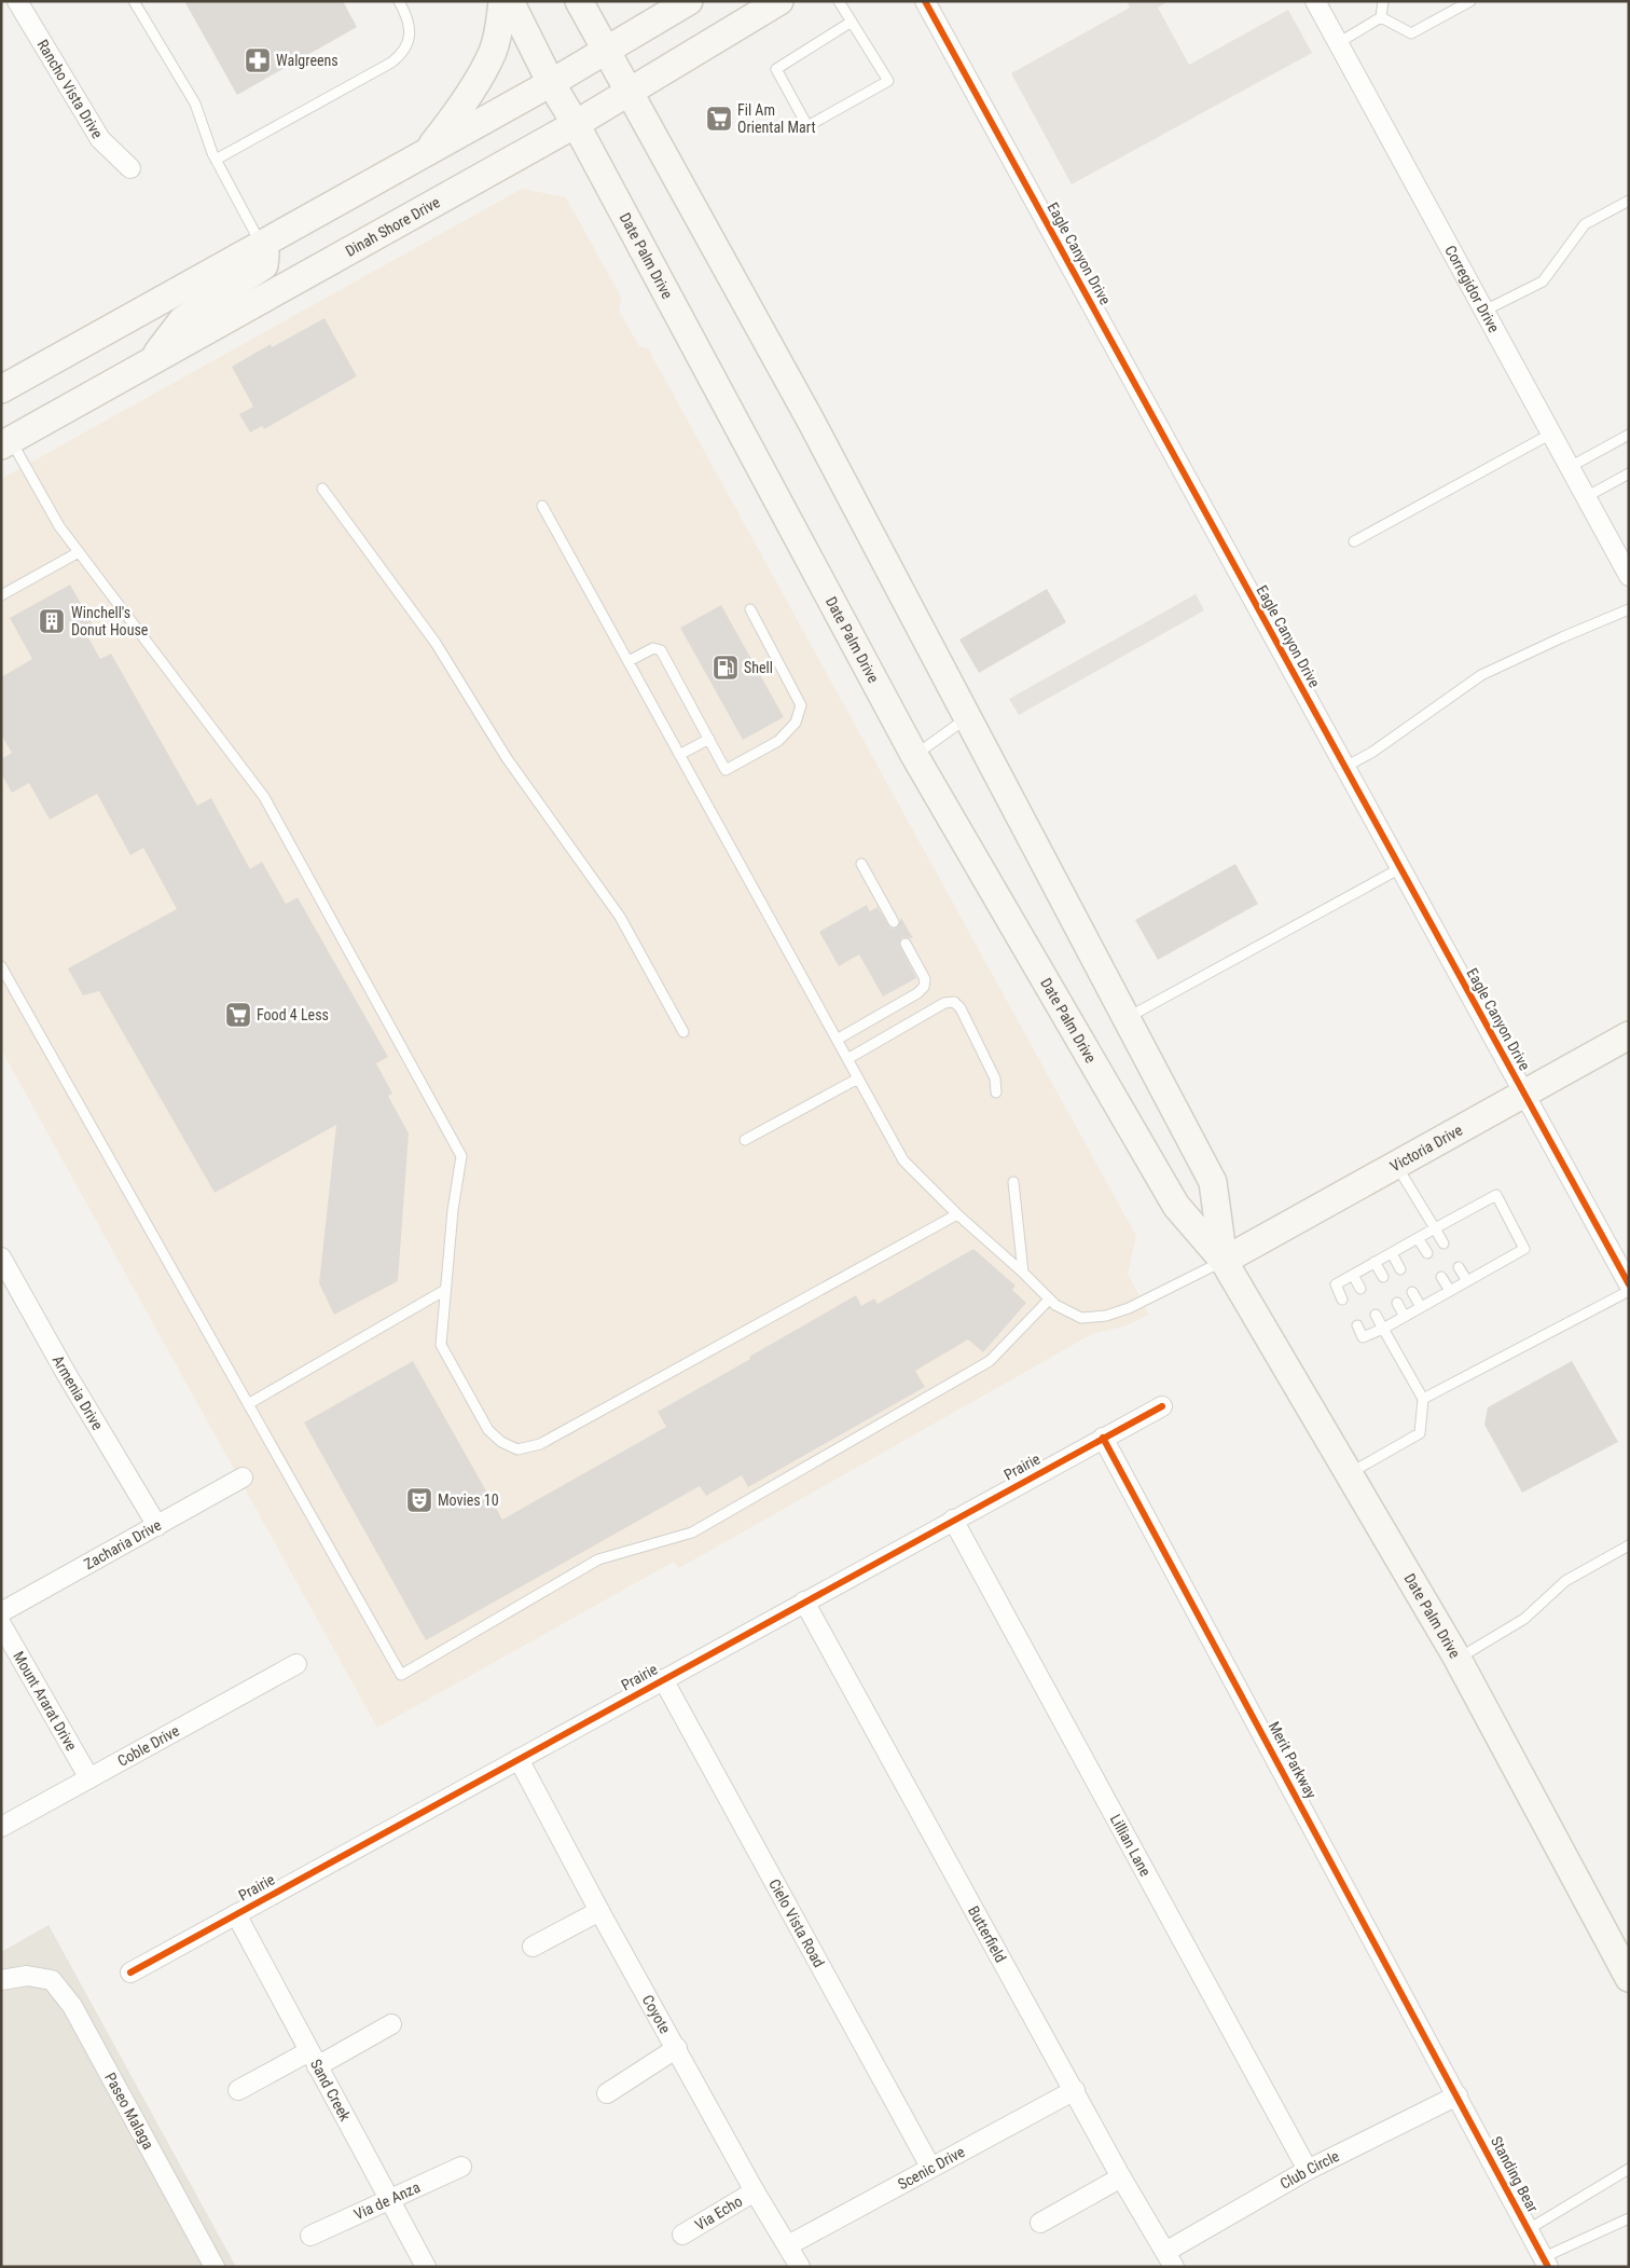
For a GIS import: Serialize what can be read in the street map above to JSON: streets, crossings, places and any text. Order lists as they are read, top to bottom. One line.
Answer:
{"streets":{"main road":["Dinah Shore Drive","Date Palm Drive","Victoria Drive"],"street":["Rancho Vista Drive","Eagle Canyon Drive","Corregidor Drive","Armenia Drive","Prairie","Zacharia Drive","Mount Ararat Drive","Coble Drive","Merit Parkway","Lillian Lane","Cielo Vista Road","Butterfield","Coyote","Sand Creek","Paseo Malaga","Scenic Drive","Club Circle","Standing Bear","Via de Anza","Via Echo"]},"crossings":[["Dinah Shore Drive","Date Palm Drive"],["Eagle Canyon Drive","Victoria Drive"],["Date Palm Drive","Victoria Drive"],["Armenia Drive","Zacharia Drive"],["Prairie","Merit Parkway"],["Prairie","Lillian Lane"],["Prairie","Cielo Vista Road"],["Prairie","Butterfield"],["Prairie","Coyote"],["Prairie","Sand Creek"],["Mount Ararat Drive","Coble Drive"],["Merit Parkway","Club Circle"],["Merit Parkway","Standing Bear"],["Lillian Lane","Club Circle"],["Cielo Vista Road","Scenic Drive"],["Butterfield","Scenic Drive"],["Butterfield","Club Circle"],["Coyote","Scenic Drive"],["Coyote","Via Echo"],["Sand Creek","Via de Anza"],["Club Circle","Standing Bear"]],"places":{"pharmacy":["Walgreens"],"supermarket":["Fil Am Oriental Mart","Food 4 Less"],"building":["Winchell's Donut House"],"fuel station":["Shell"],"theatre":["Movies 10"]}}
